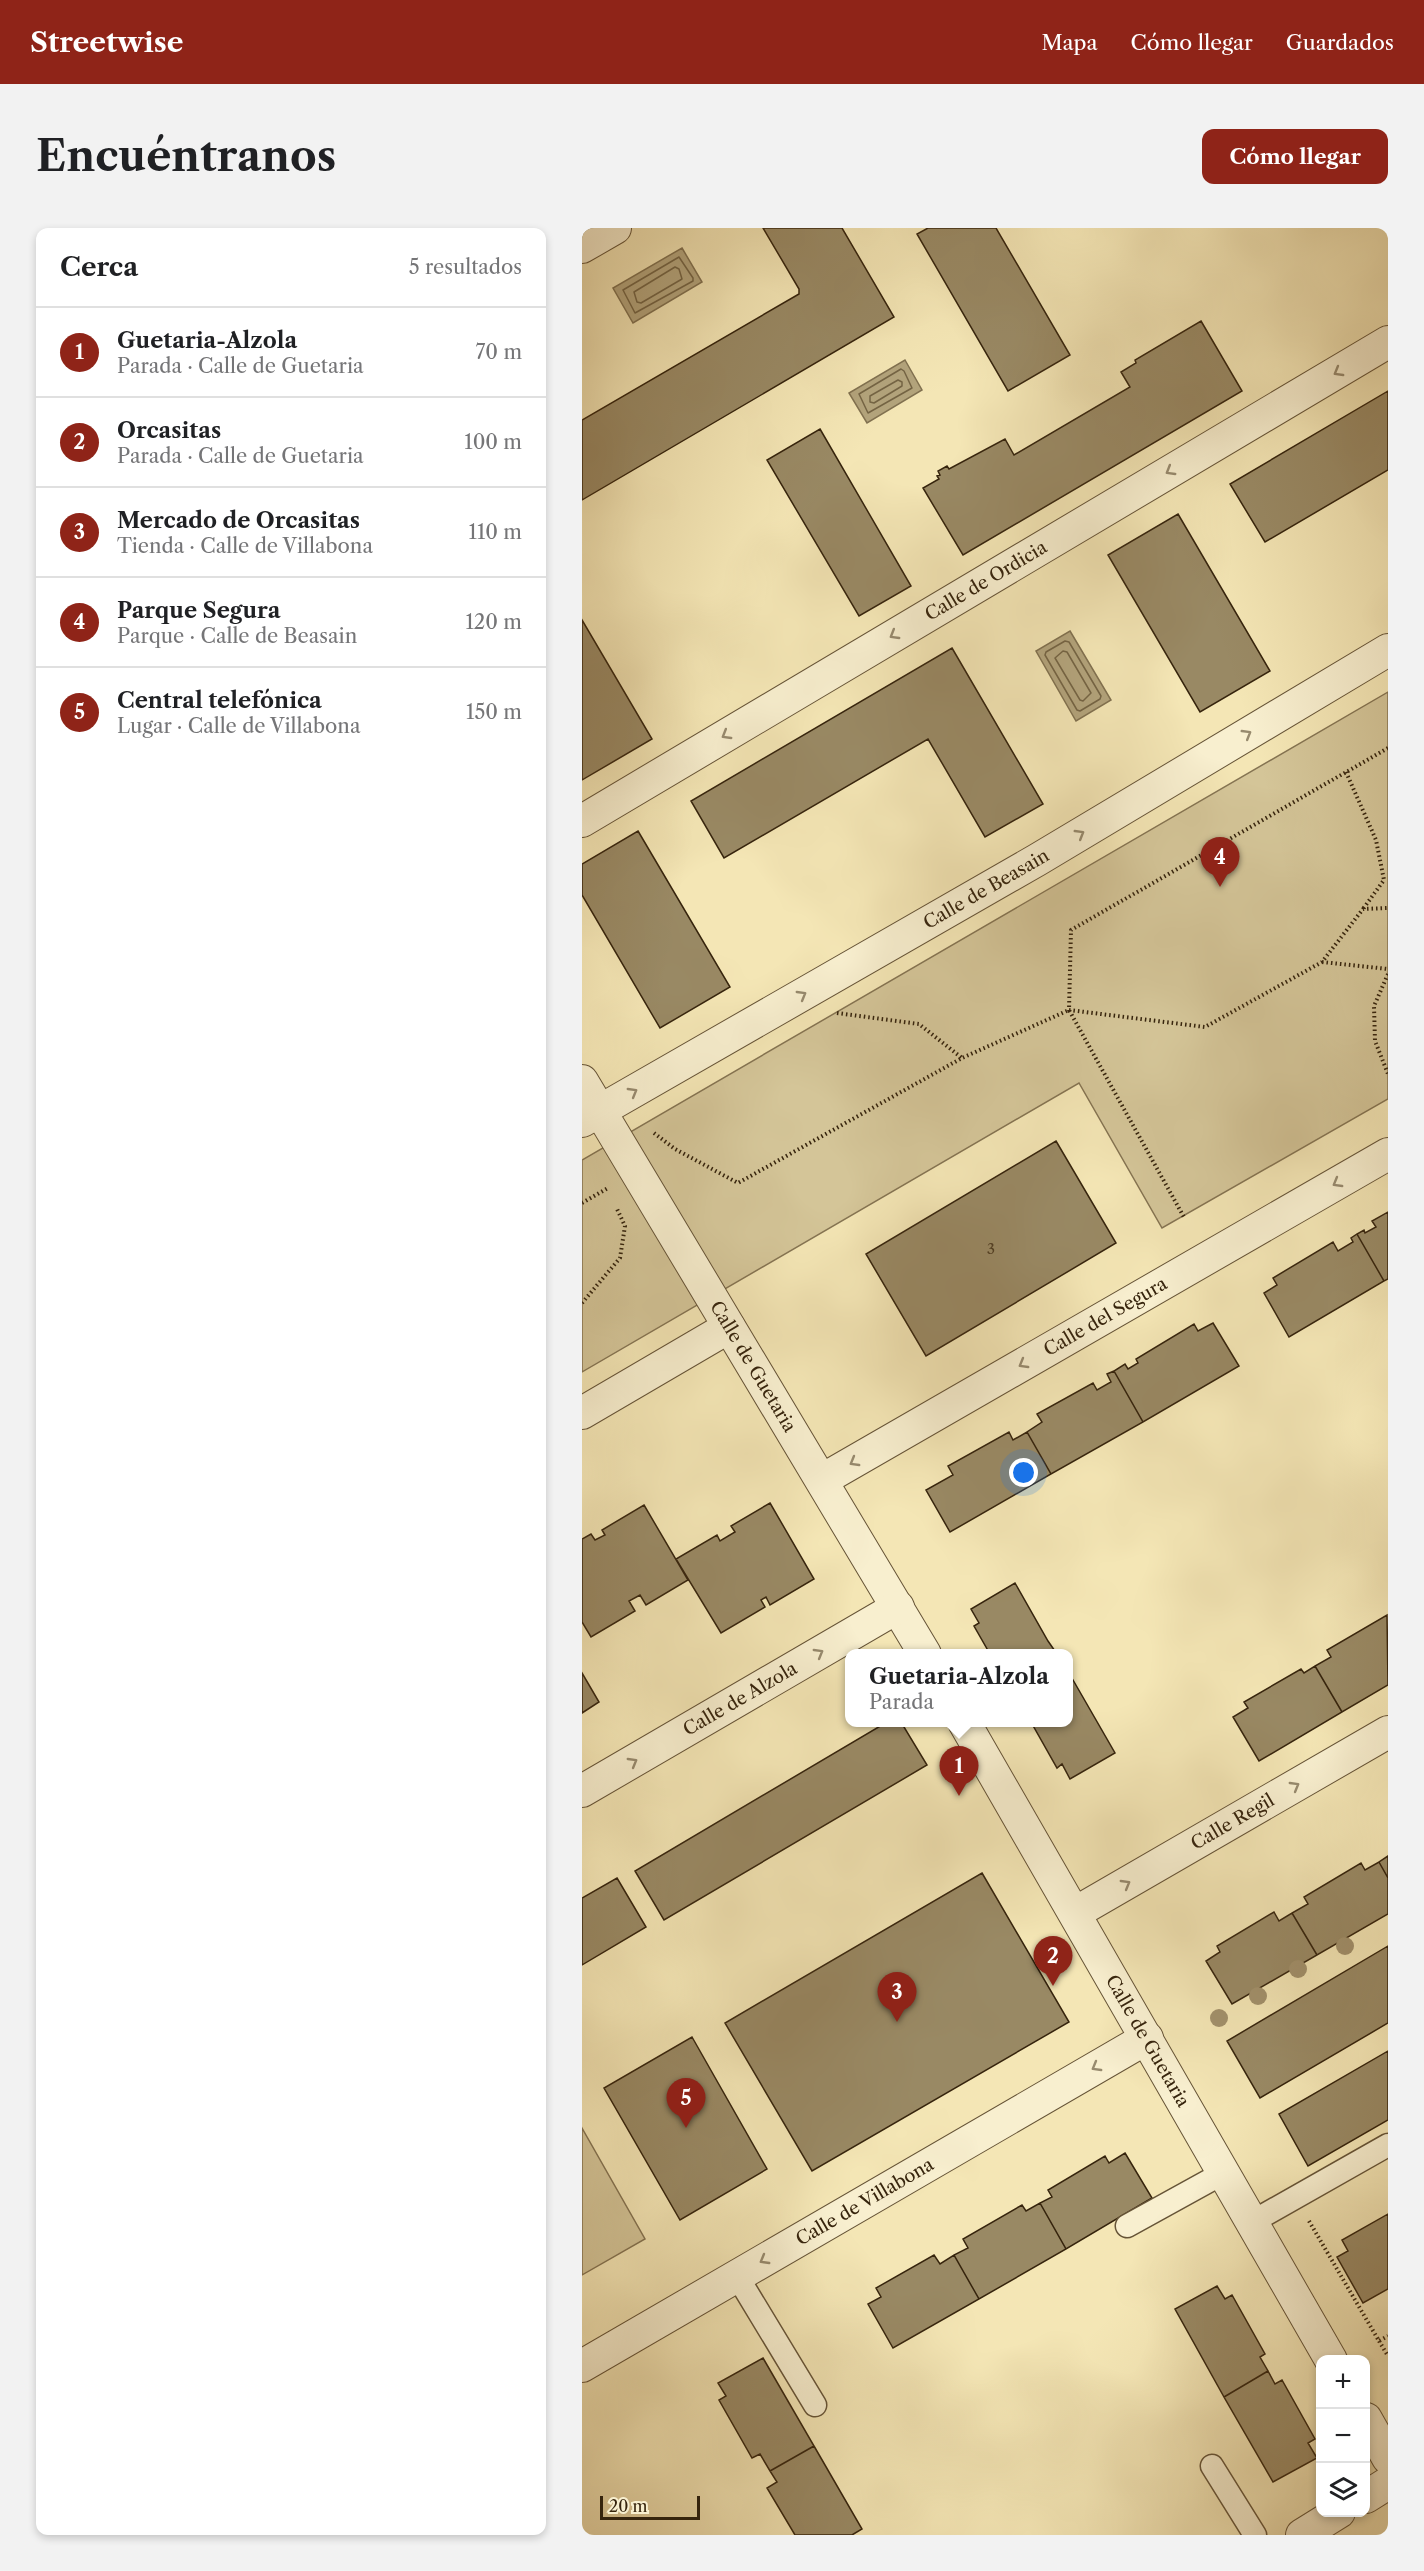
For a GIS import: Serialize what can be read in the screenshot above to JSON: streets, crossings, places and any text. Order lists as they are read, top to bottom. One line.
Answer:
{"streets":{"street":["Calle de Ordicia","Calle de Beasain","Calle del Segura","Calle de Guetaria","Calle de Alzola","Calle Regil","Calle de Villabona"]},"crossings":[["Calle de Beasain","Calle de Guetaria"],["Calle del Segura","Calle de Guetaria"],["Calle de Guetaria","Calle de Alzola"],["Calle de Guetaria","Calle Regil"],["Calle de Guetaria","Calle de Villabona"]],"one_way":["Calle de Ordicia","Calle de Beasain","Calle del Segura","Calle de Alzola","Calle Regil","Calle de Villabona"],"house_numbers":["3"],"scale_bar":"20 m","page":{"header":"Streetwise","nav":["Mapa","Cómo llegar","Guardados"],"buttons":"Cómo llegar","title":"Encuéntranos","heading":["Cerca","5 resultados"],"list":[{"mark":"1","name":"Guetaria-Alzola","note":"Parada · Calle de Guetaria","value":"70 m"},{"mark":"2","name":"Orcasitas","note":"Parada · Calle de Guetaria","value":"100 m"},{"mark":"3","name":"Mercado de Orcasitas","note":"Tienda · Calle de Villabona","value":"110 m"},{"mark":"4","name":"Parque Segura","note":"Parque · Calle de Beasain","value":"120 m"},{"mark":"5","name":"Central telefónica","note":"Lugar · Calle de Villabona","value":"150 m"}],"pins":["4","1","2","3","5"],"popup":["Guetaria-Alzola","Parada"],"map_buttons":["+","−"],"scale":"20 m"}}
